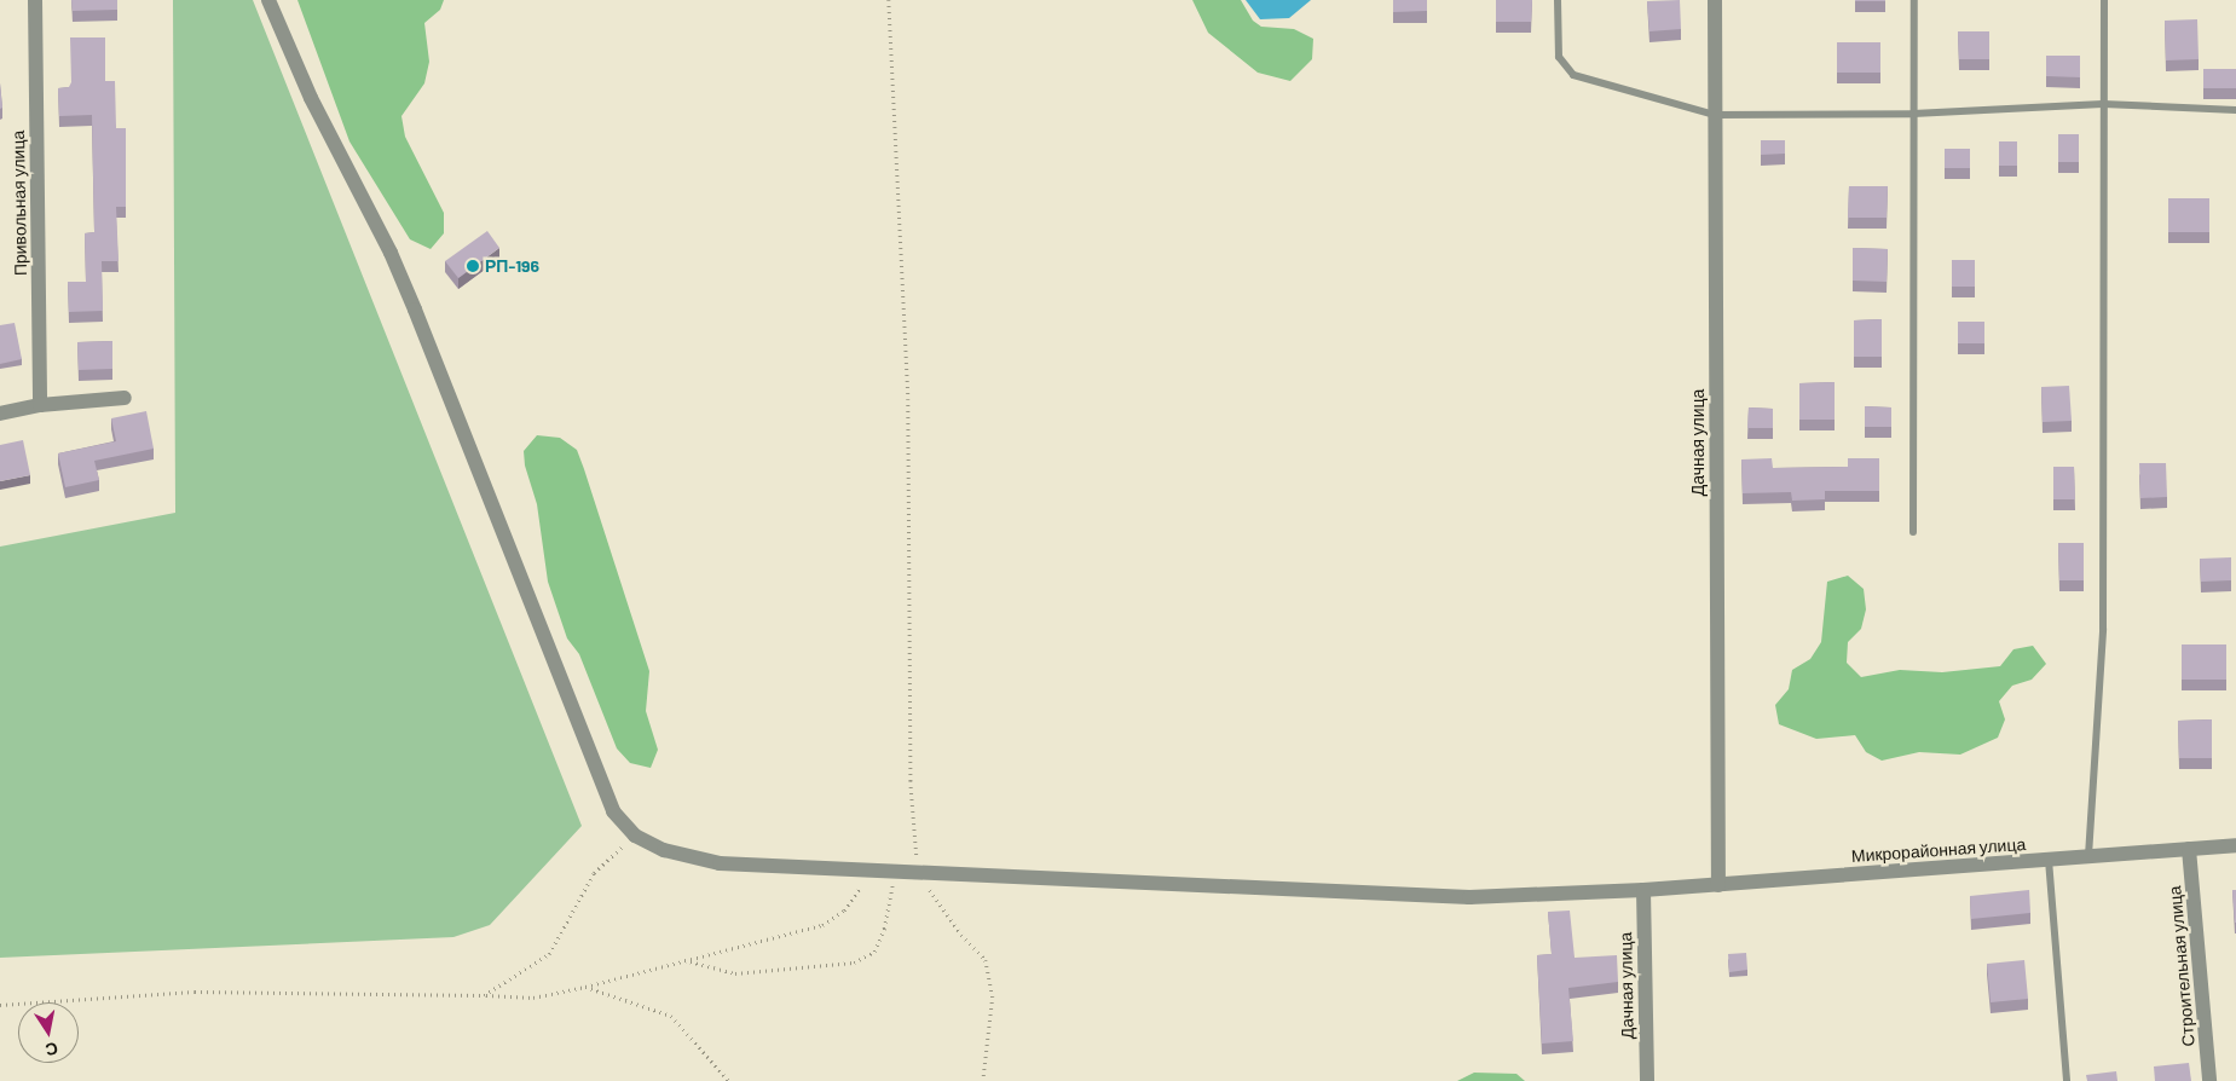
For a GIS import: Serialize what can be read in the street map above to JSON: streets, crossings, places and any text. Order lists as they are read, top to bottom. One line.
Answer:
{"streets":{"street":["Привольная улица","Дачная улица","Микрорайонная улица","Строительная улица"]},"crossings":[["Дачная улица","Микрорайонная улица"],["Микрорайонная улица","Строительная улица"]],"places":["РП-196"],"north":"bottom"}
